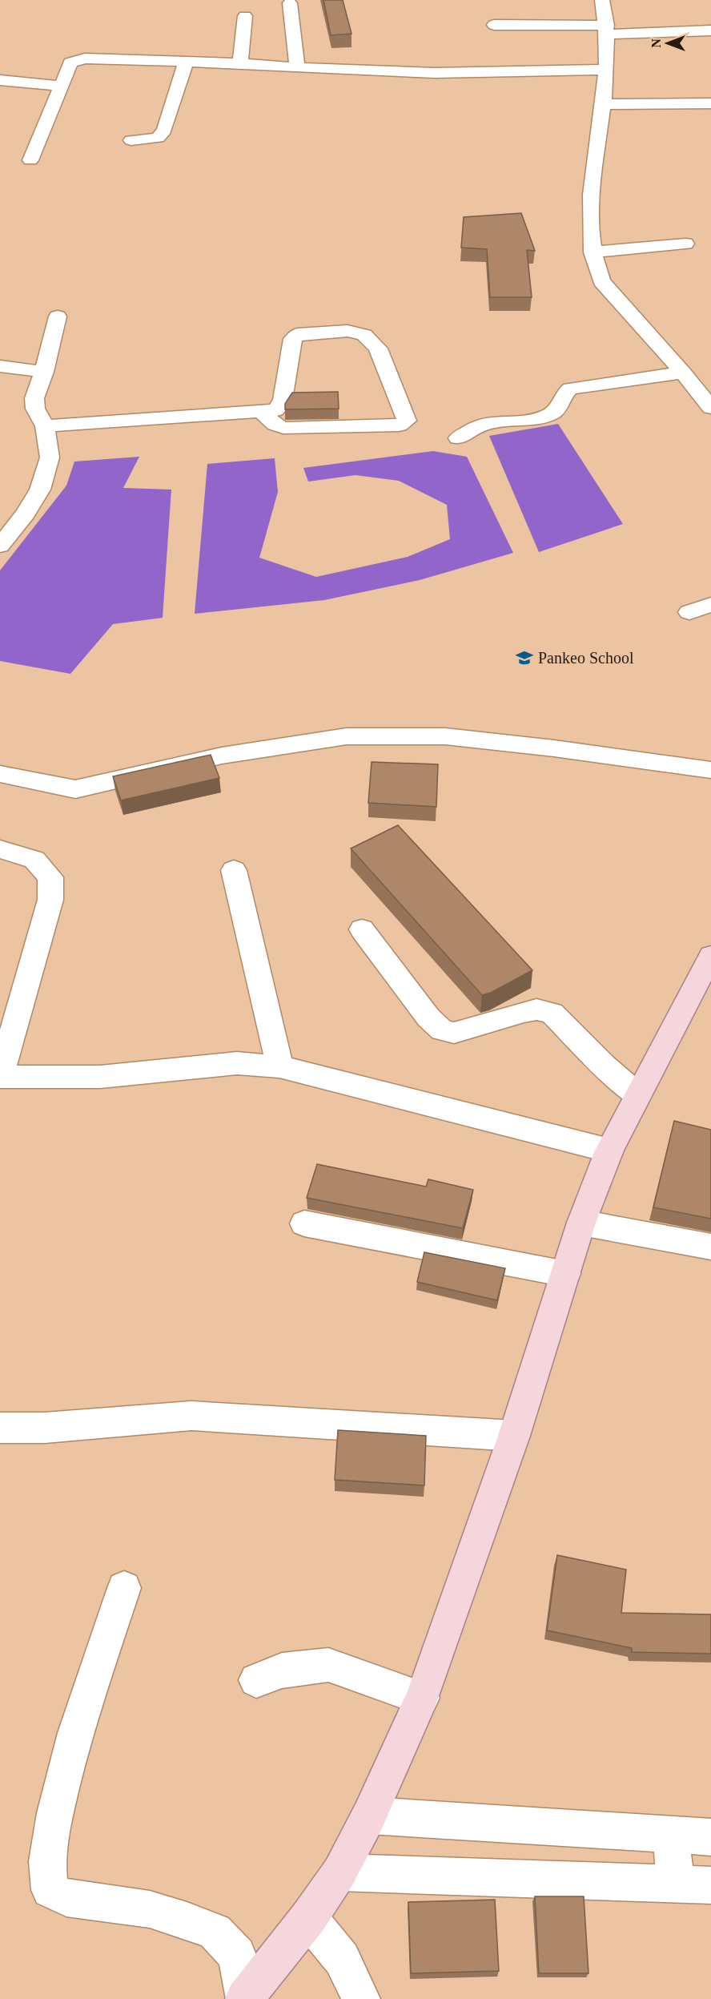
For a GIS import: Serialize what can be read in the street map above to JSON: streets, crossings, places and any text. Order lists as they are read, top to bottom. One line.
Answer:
{"places":{"school or university":["Pankeo School"]},"north":"left"}
